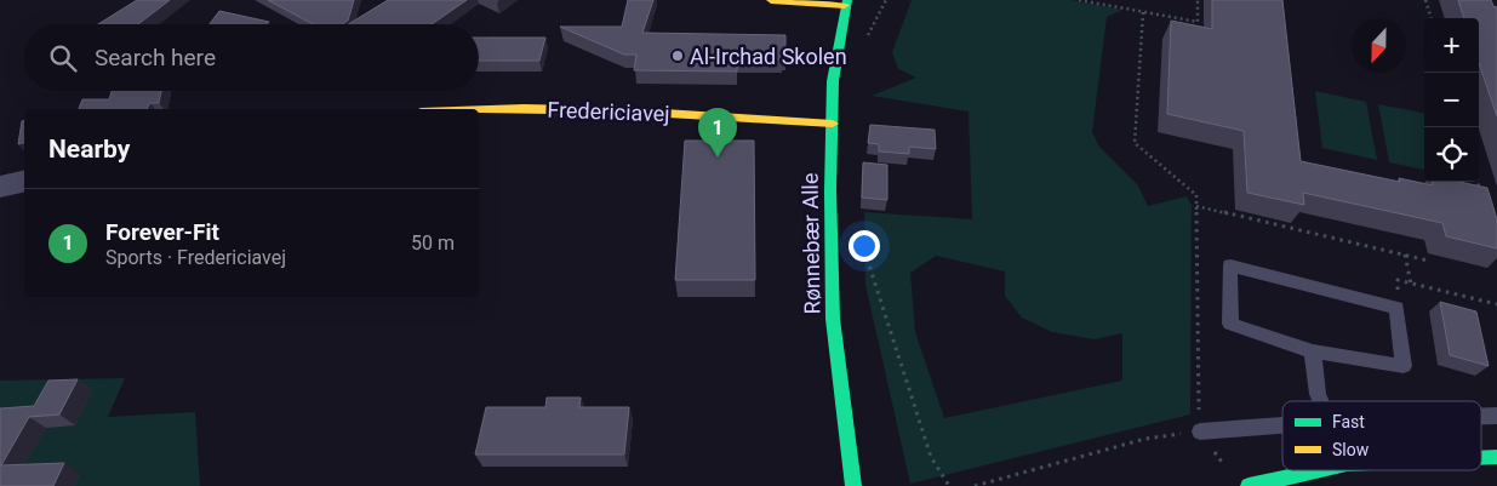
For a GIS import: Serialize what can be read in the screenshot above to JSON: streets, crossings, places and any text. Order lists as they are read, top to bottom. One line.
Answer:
{"streets":{"street":["Fredericiavej","Rønnebær Alle"]},"crossings":[["Fredericiavej","Rønnebær Alle"]],"places":["Al-Irchad Skolen"],"legend":["Fast","Slow"],"north":"bottom","page":{"map_buttons":["+","−"],"search":"Search here","pins":"1","heading":"Nearby","list":[{"mark":"1","name":"Forever-Fit","note":"Sports · Fredericiavej","value":"50 m"}]}}
